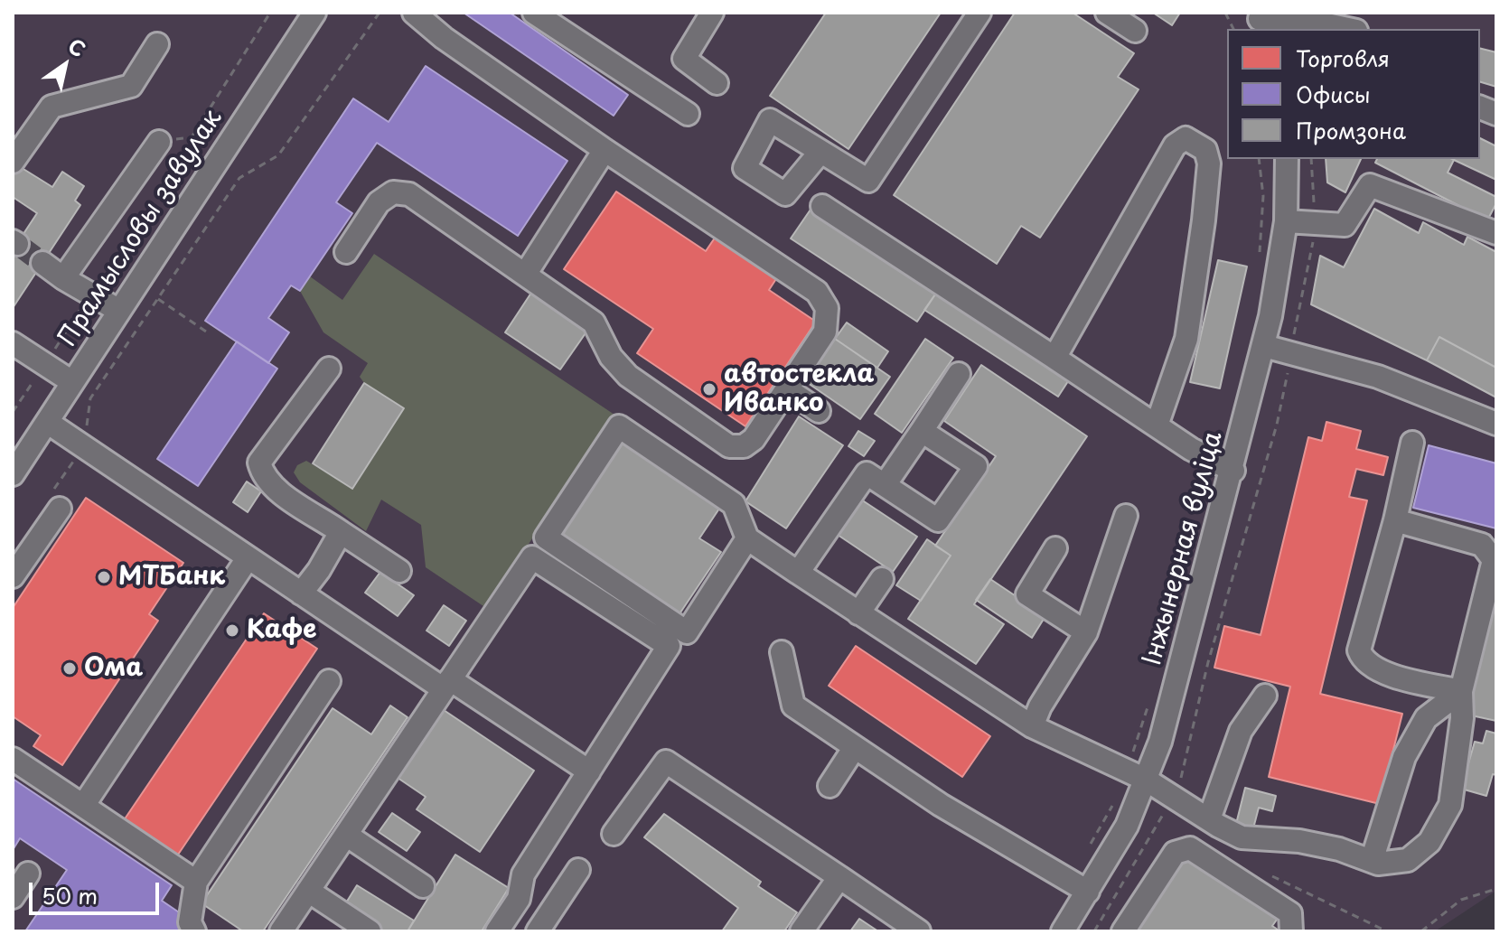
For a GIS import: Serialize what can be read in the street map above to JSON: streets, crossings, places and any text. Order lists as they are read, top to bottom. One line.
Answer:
{"streets":{"street":["Прамысловы завулак","Інжынерная вуліца"]},"places":["автостекла Иванко","МТБанк","Кафе","Ома"],"legend":["Торговля","Офисы","Промзона"],"scale_bar":"50 m","north":"top right"}
